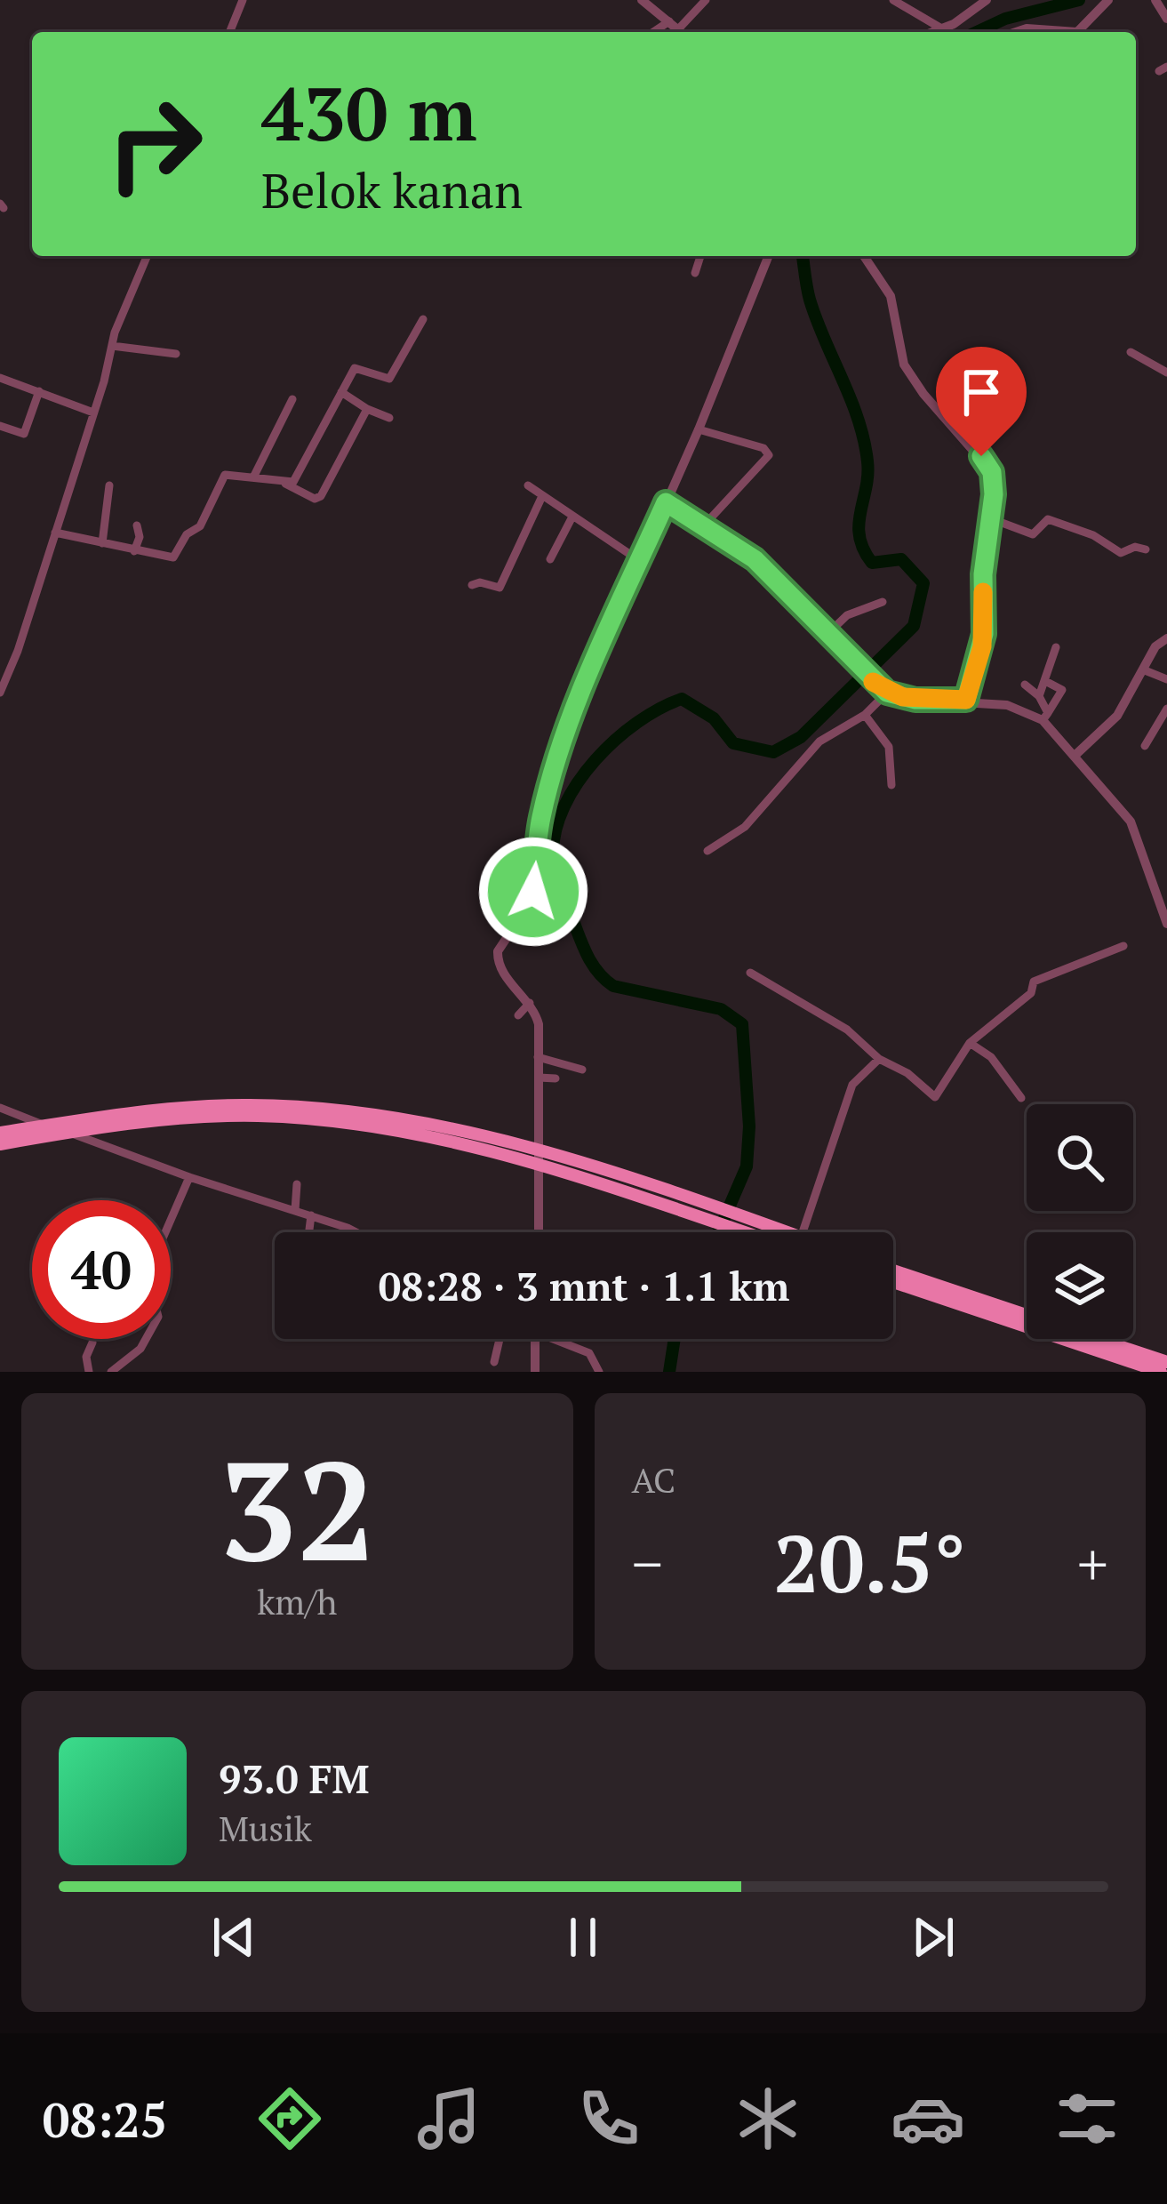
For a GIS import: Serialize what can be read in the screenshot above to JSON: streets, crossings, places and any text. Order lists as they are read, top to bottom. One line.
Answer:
{"page":{"turn":["430 m","Belok kanan"],"limit":"40","trip":"08:28 · 3 mnt · 1.1 km","tile":[["32","km/h"],"AC"],"heat":["−","20.5°","+"],"song":["93.0 FM","Musik"],"tabs":"08:25"}}
